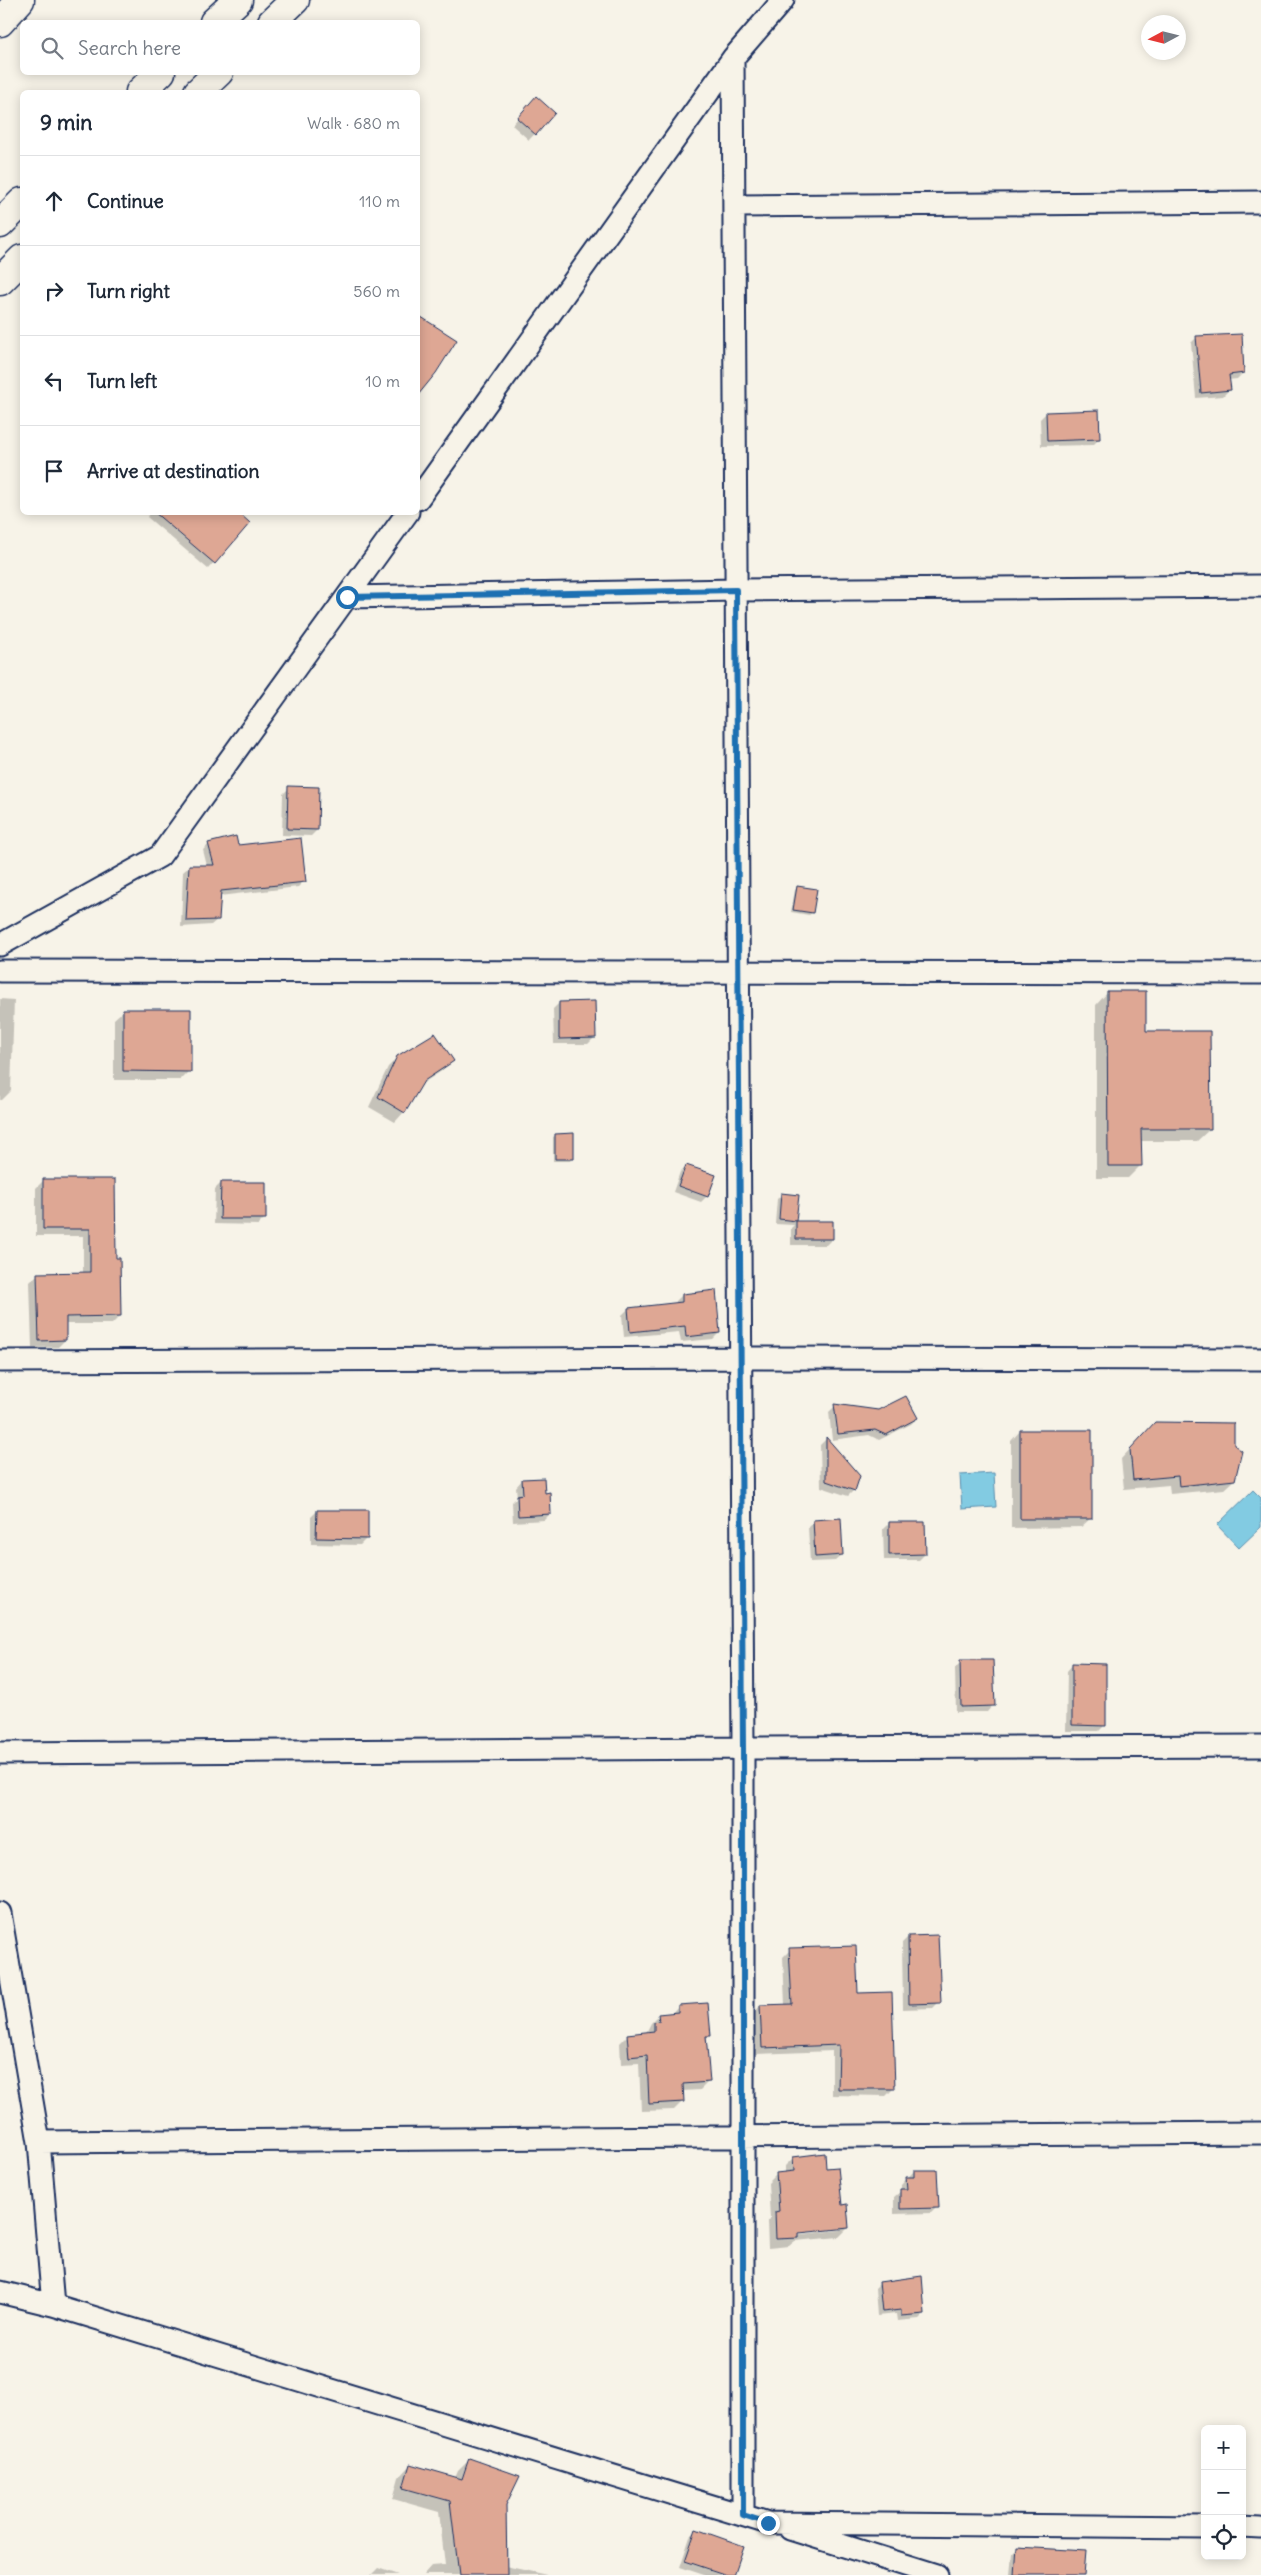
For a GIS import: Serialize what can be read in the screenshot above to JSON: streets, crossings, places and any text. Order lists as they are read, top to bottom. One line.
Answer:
{"north":"left","page":{"search":"Search here","heading":["9 min","Walk · 680 m"],"list":[["Continue","110 m"],["Turn right","560 m"],["Turn left","10 m"],"Arrive at destination"],"map_buttons":["+","−"]}}
